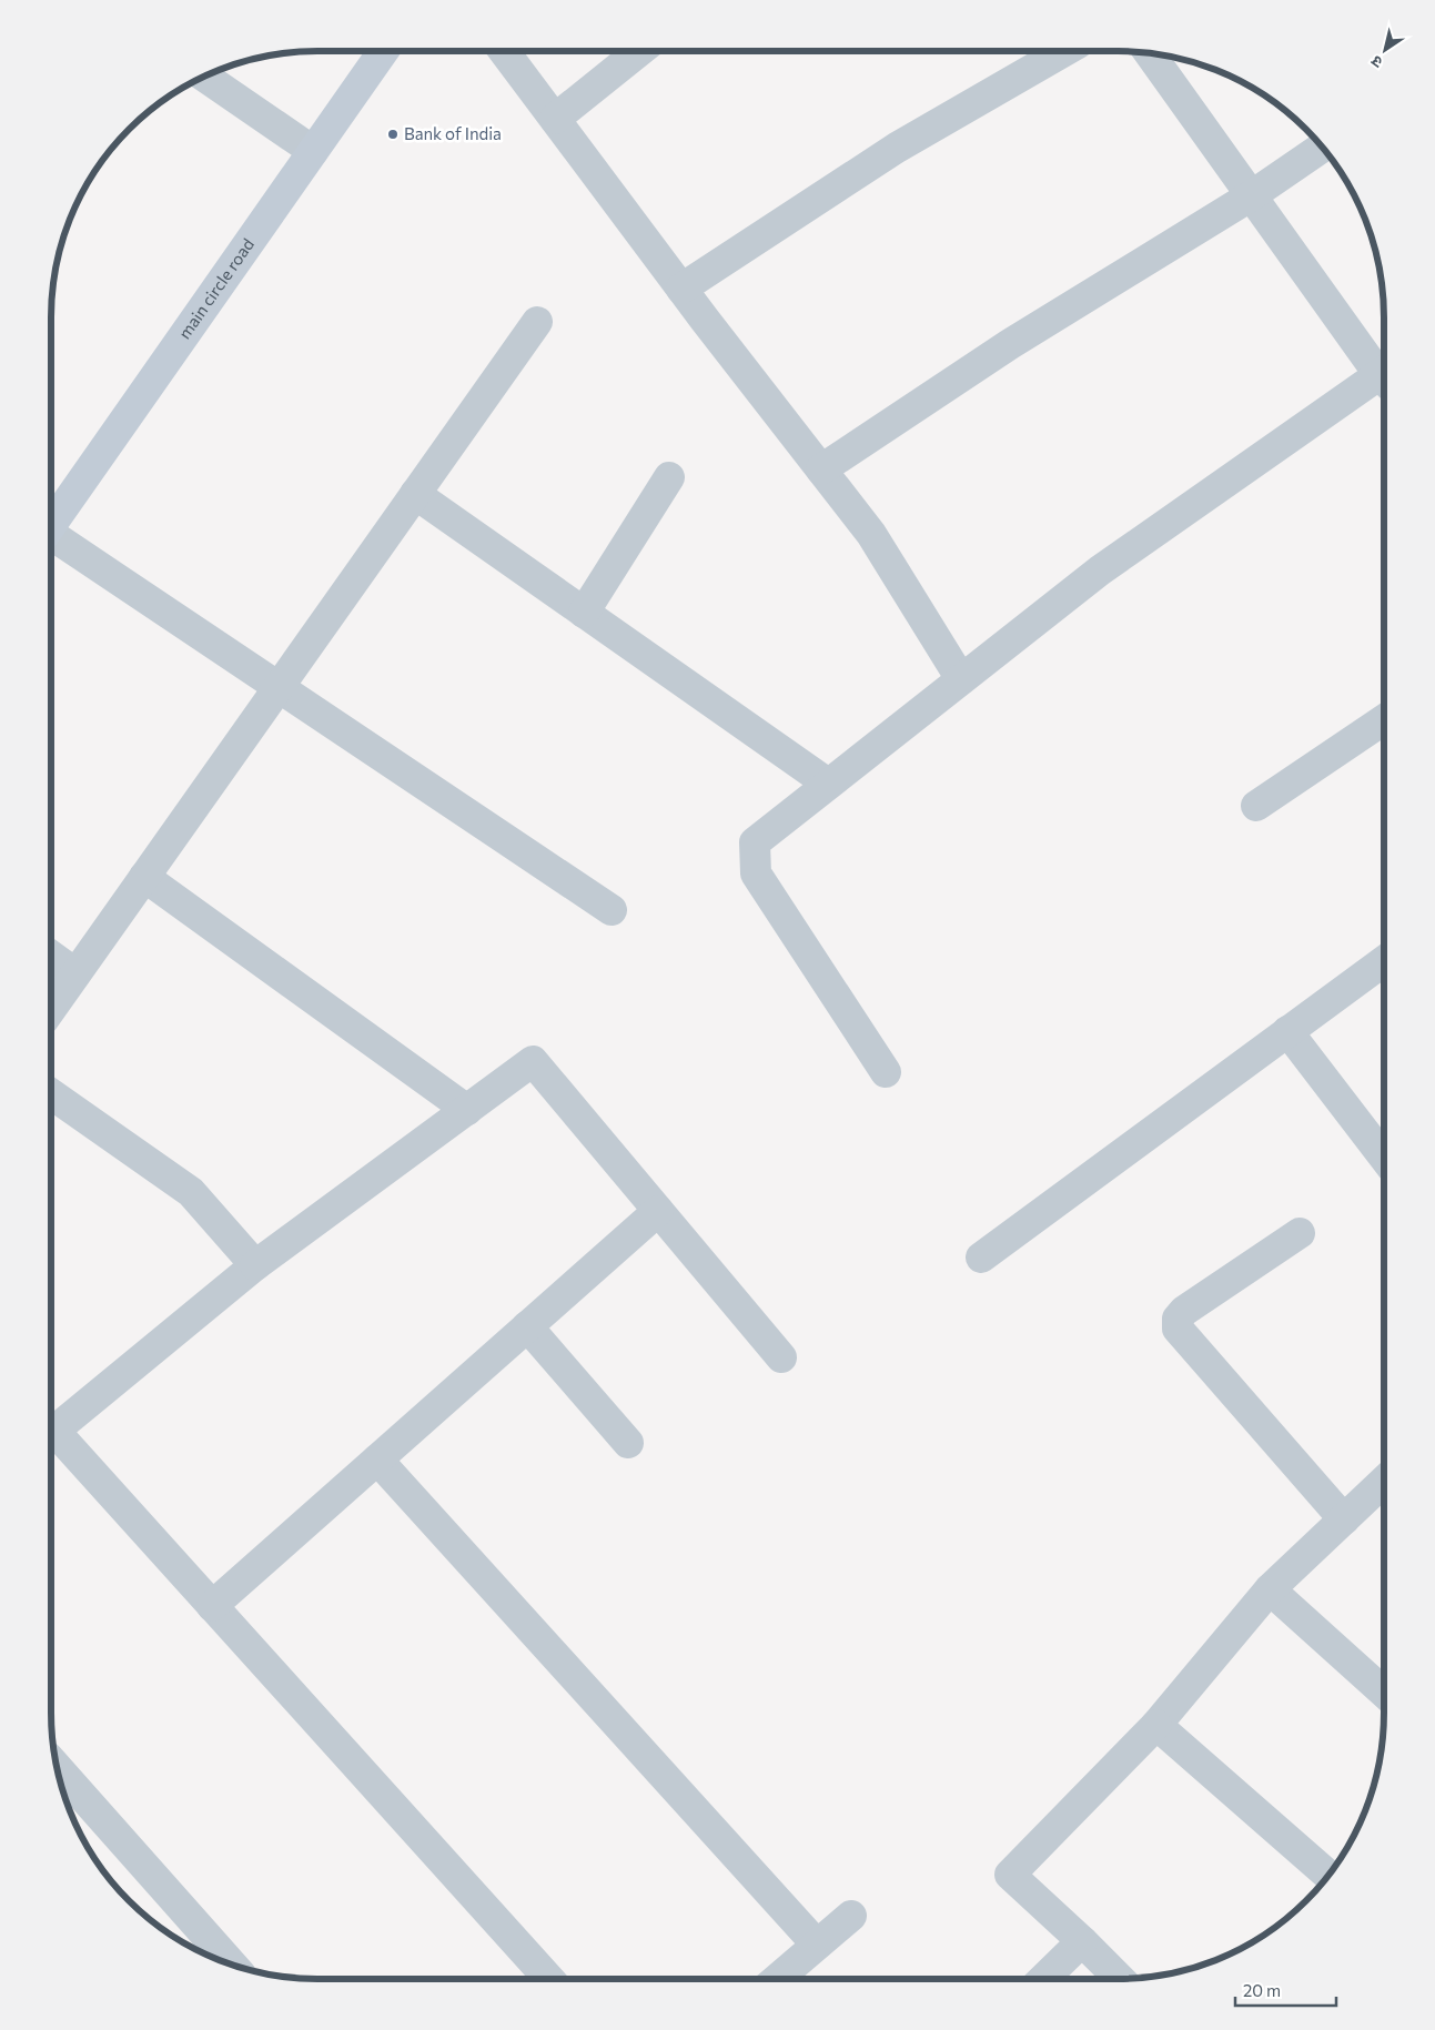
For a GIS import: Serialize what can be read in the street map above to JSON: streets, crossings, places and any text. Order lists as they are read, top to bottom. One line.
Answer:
{"streets":{"street":["main circle road"]},"places":["Bank of India"],"scale_bar":"20 m","north":"bottom left"}
